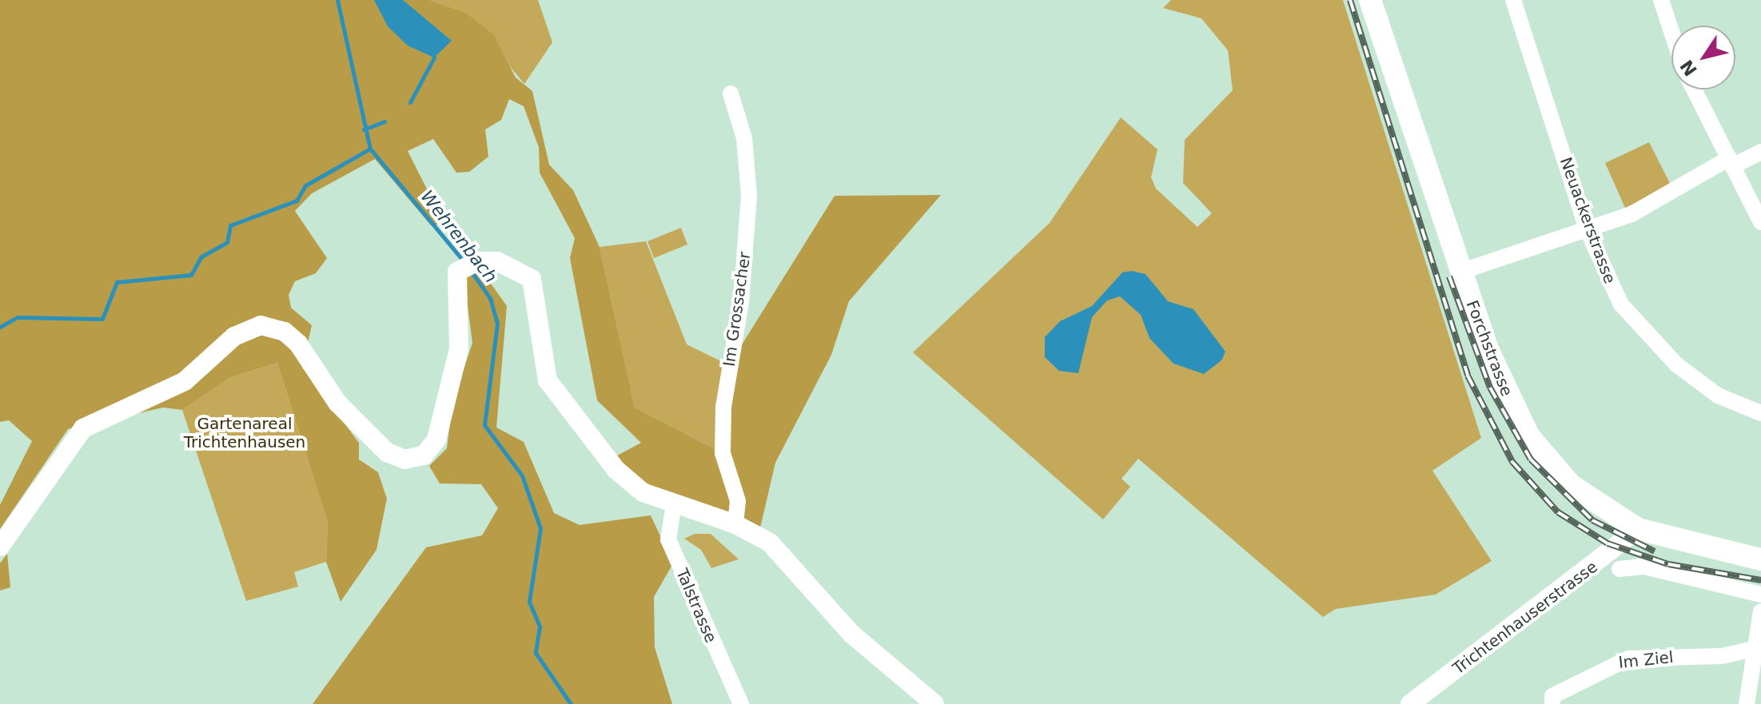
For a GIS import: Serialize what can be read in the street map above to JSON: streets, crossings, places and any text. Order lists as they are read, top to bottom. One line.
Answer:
{"streets":{"main road":["Forchstrasse"],"street":["Neuackerstrasse","Im Grossacher","Talstrasse","Trichtenhauserstrasse","Im Ziel"]},"crossings":[["Forchstrasse","Trichtenhauserstrasse"]],"water":["Wehrenbach"],"parks":["Gartenareal Trichtenhausen"],"north":"bottom left"}
